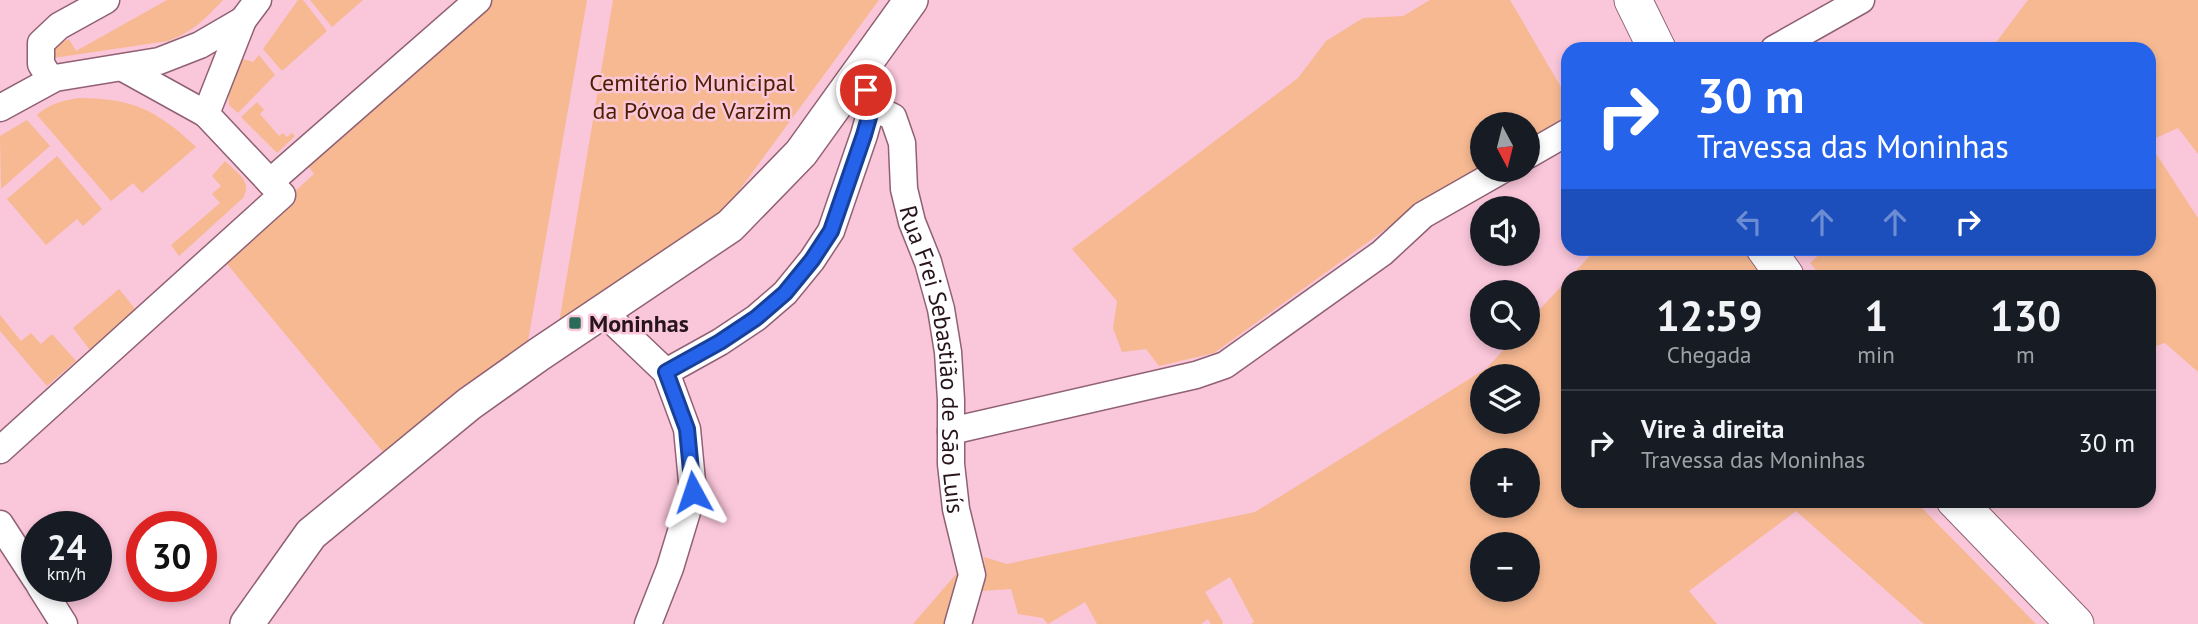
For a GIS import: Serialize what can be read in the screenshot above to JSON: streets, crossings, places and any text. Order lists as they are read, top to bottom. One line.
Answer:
{"streets":{"street":["Rua Frei Sebastião de São Luís"]},"parks":["Cemitério Municipal da Póvoa de Varzim"],"places":{"transit":["Moninhas"]},"north":"bottom","page":{"turn":["30 m","Travessa das Moninhas"],"map_buttons":["+","−"],"eta":["12:59","Chegada","1","min","130","m"],"list":[{"name":"Vire à direita","note":"Travessa das Moninhas","value":"30 m"}],"speed":"24 km/h","limit":"30"}}
